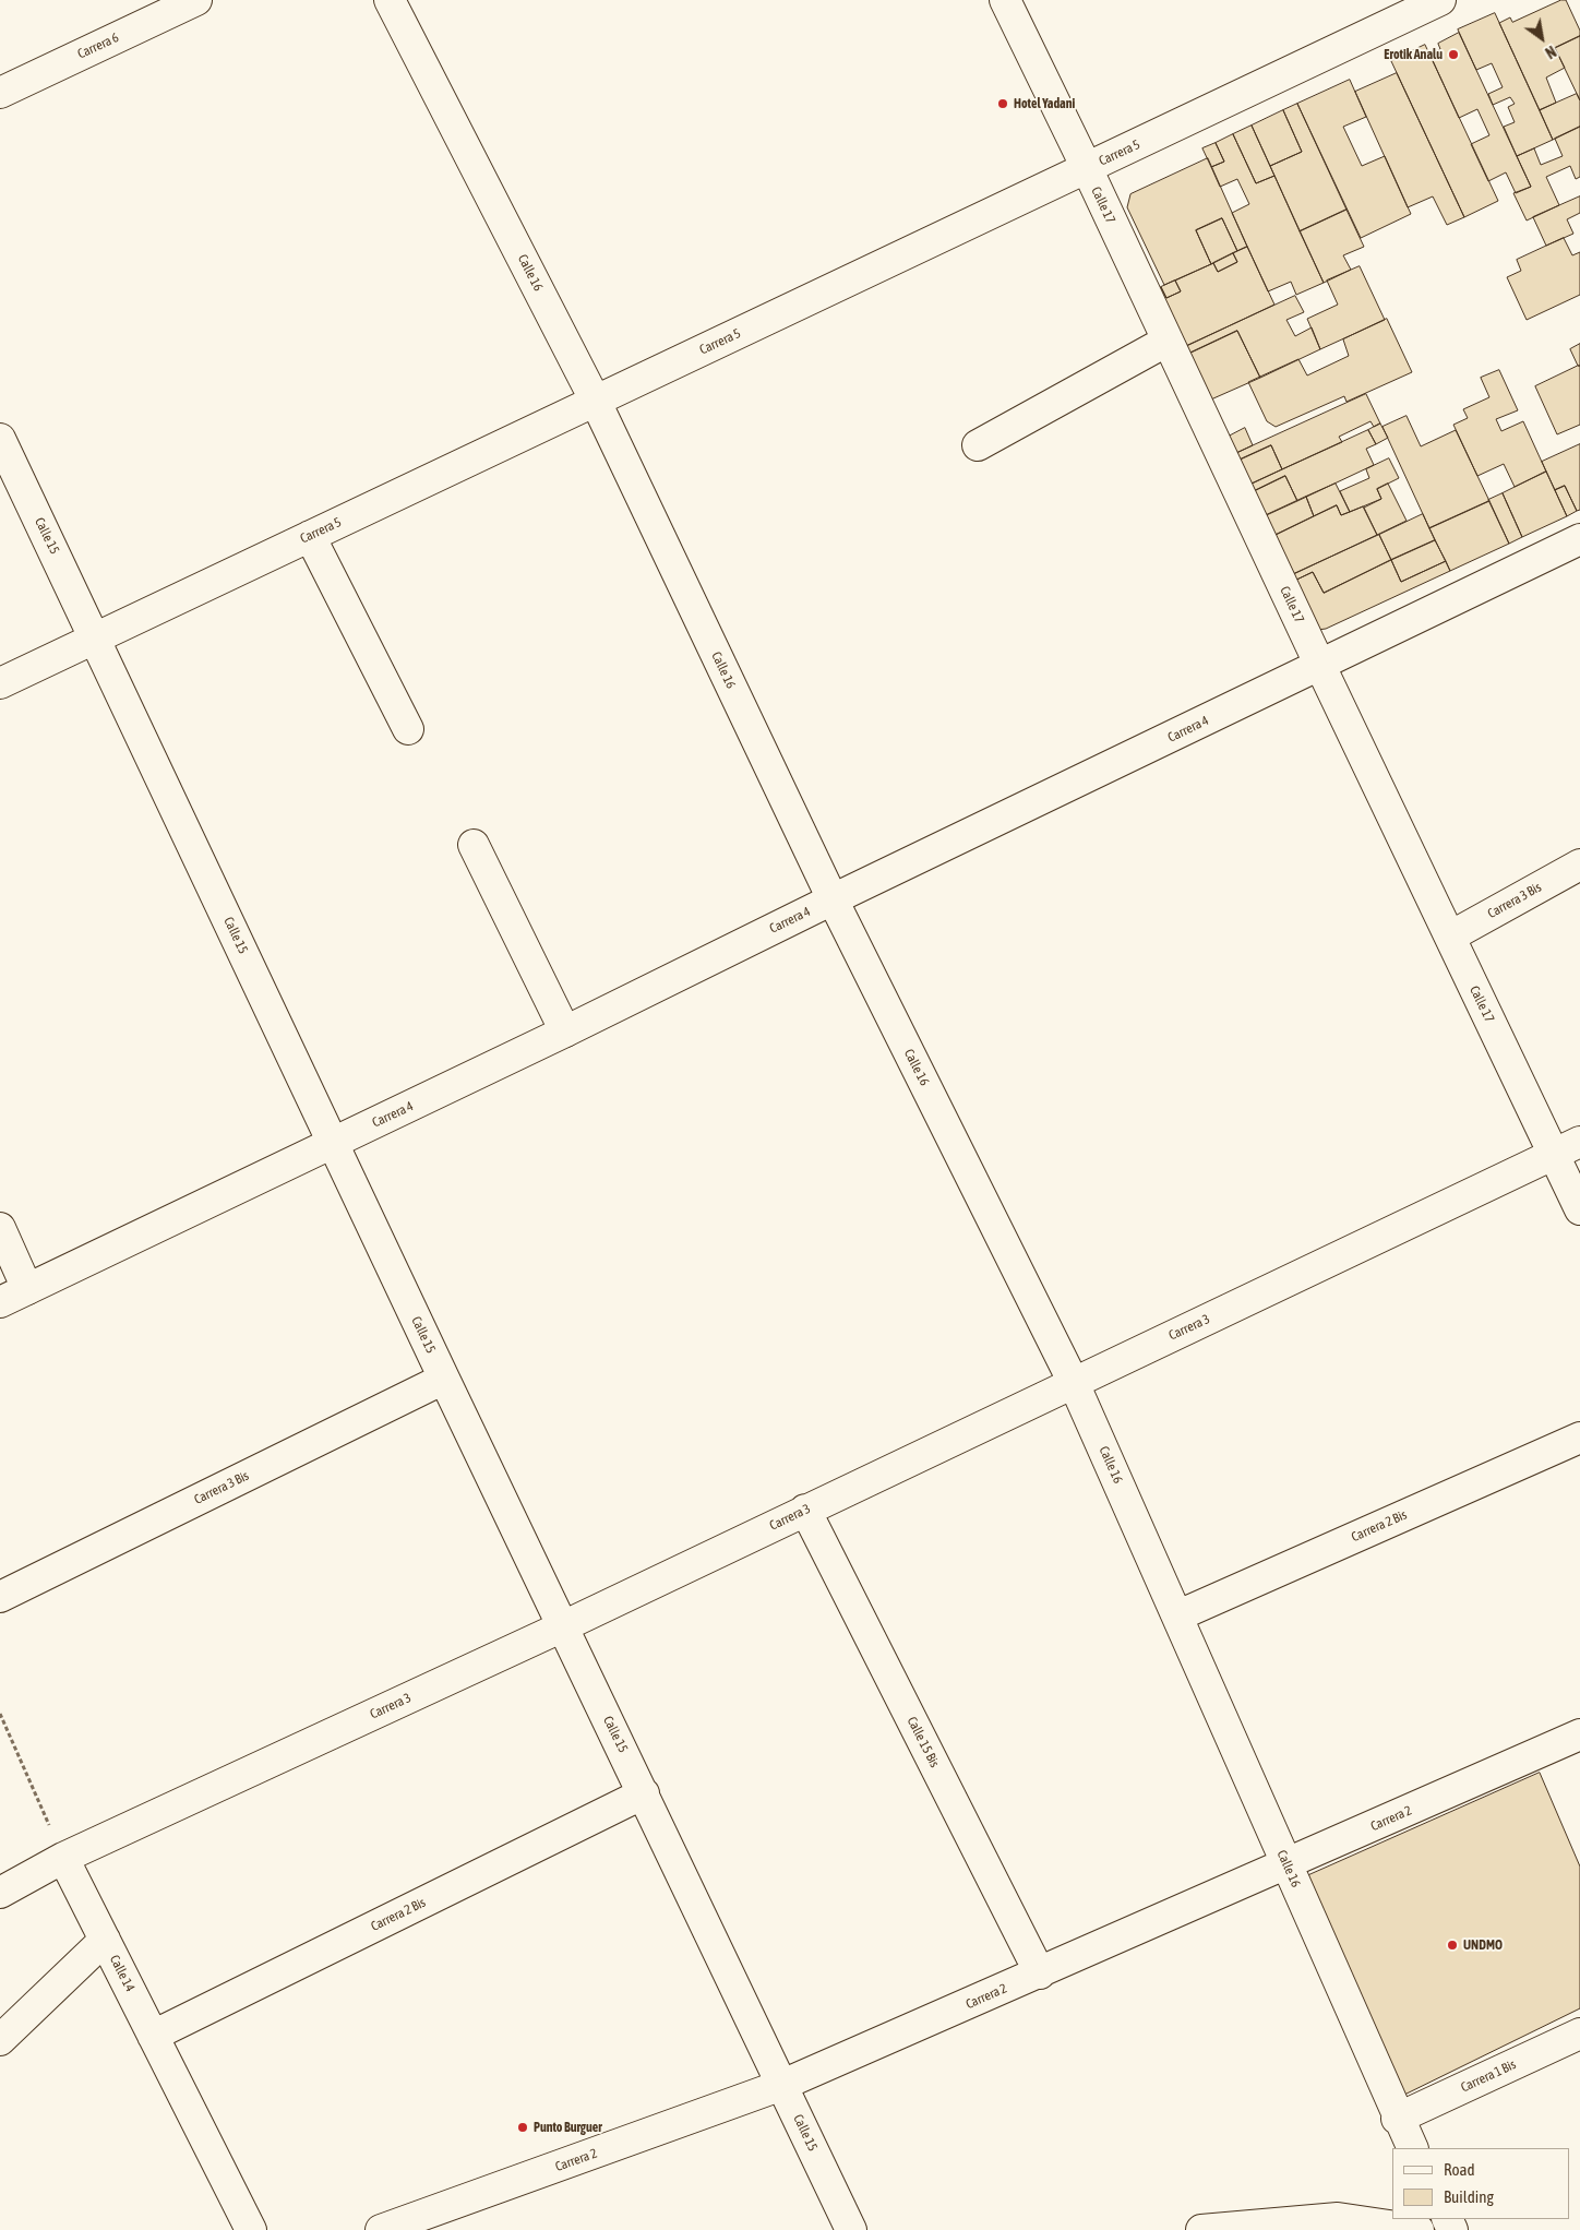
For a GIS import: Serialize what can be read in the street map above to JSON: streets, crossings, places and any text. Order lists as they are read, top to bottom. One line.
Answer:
{"streets":{"street":["Carrera 6","Carrera 5","Calle 17","Calle 16","Calle 15","Carrera 4","Carrera 3 Bis","Carrera 3","Carrera 2 Bis","Calle 15 Bis","Carrera 2","Calle 14","Carrera 1 Bis"]},"crossings":[["Carrera 5","Calle 17"],["Carrera 5","Calle 16"],["Carrera 5","Calle 15"],["Calle 17","Carrera 4"],["Calle 17","Carrera 3 Bis"],["Calle 17","Carrera 3"],["Calle 16","Carrera 4"],["Calle 16","Carrera 3"],["Calle 16","Carrera 2 Bis"],["Calle 16","Carrera 2"],["Calle 16","Carrera 1 Bis"],["Calle 15","Carrera 4"],["Calle 15","Carrera 3 Bis"],["Calle 15","Carrera 3"],["Calle 15","Carrera 2 Bis"],["Calle 15","Carrera 2"],["Carrera 3","Calle 15 Bis"],["Carrera 3","Calle 14"],["Carrera 2 Bis","Calle 14"],["Calle 15 Bis","Carrera 2"]],"places":["Erotik Analu","Hotel Yadani","UNDMO","Punto Burguer"],"legend":["Road","Building"],"north":"bottom right"}
